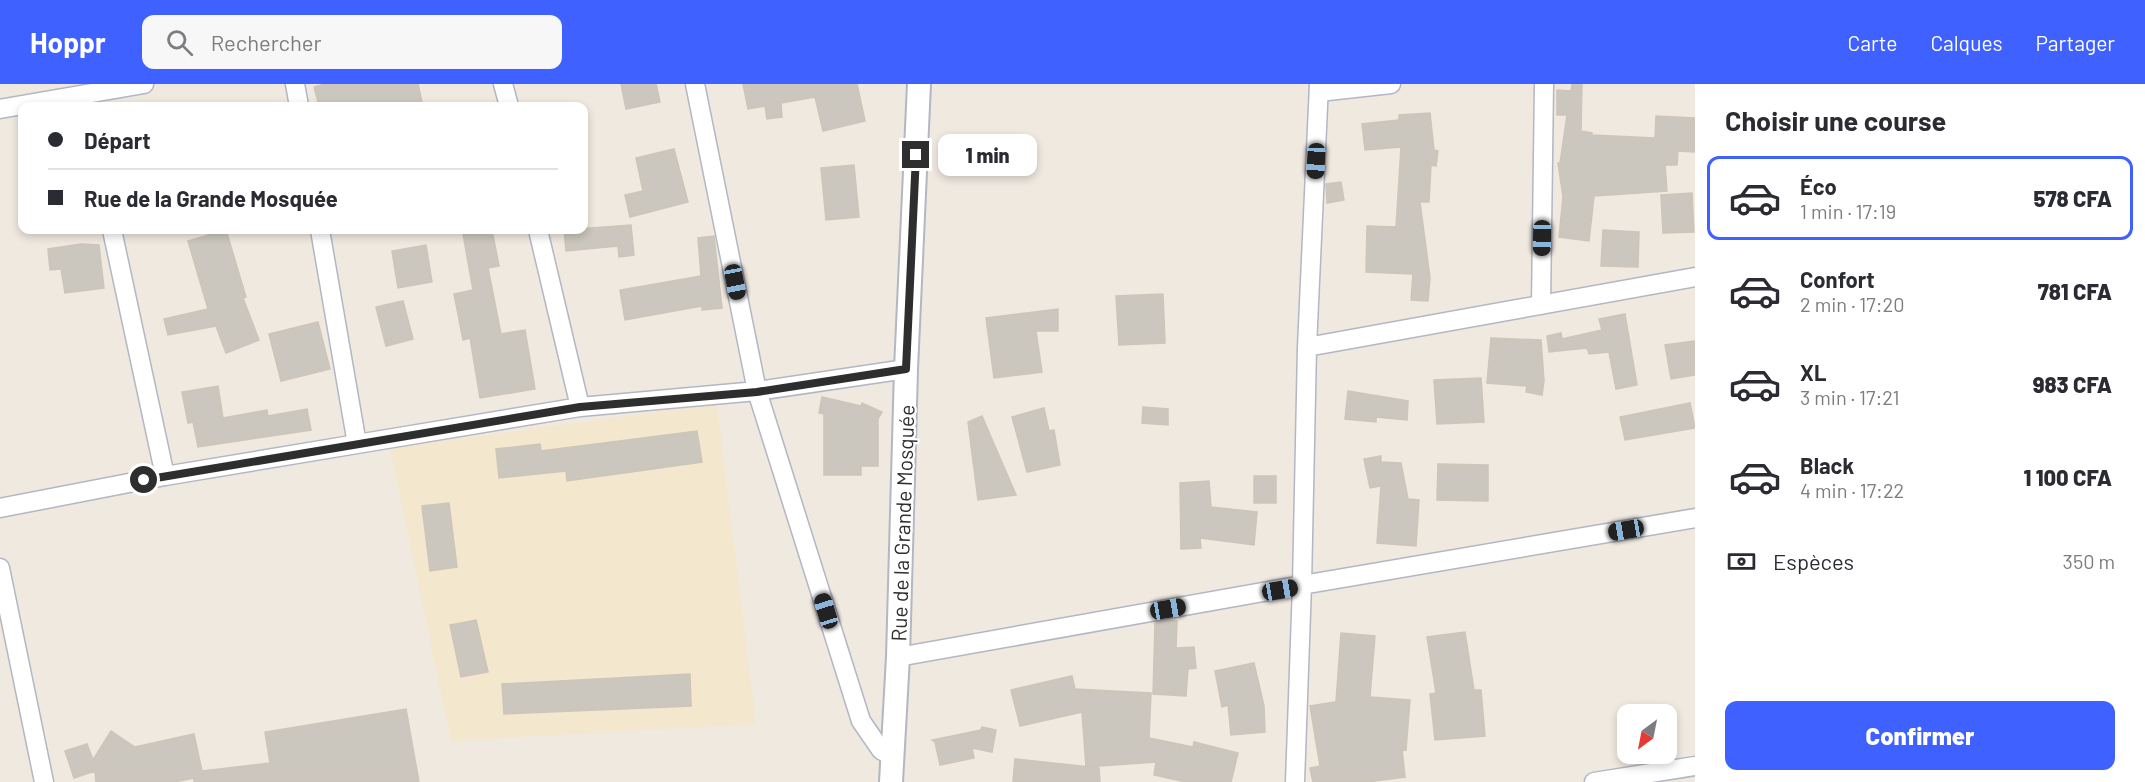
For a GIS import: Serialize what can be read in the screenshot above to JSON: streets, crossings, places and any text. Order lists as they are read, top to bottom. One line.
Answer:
{"streets":{"street":["Rue de la Grande Mosquée"]},"north":"bottom left","page":{"header":"Hoppr","search":"Rechercher","nav":["Carte","Calques","Partager"],"heading":"Choisir une course","banner":["Départ","Rue de la Grande Mosquée"],"bubble":"1 min","list":[{"name":"Éco","note":"1 min · 17:19","value":"578 CFA"},{"name":"Confort","note":"2 min · 17:20","value":"781 CFA"},{"name":"XL","note":"3 min · 17:21","value":"983 CFA"},{"name":"Black","note":"4 min · 17:22","value":"1 100 CFA"}],"pay":["Espèces","350 m"],"buttons":"Confirmer"}}
